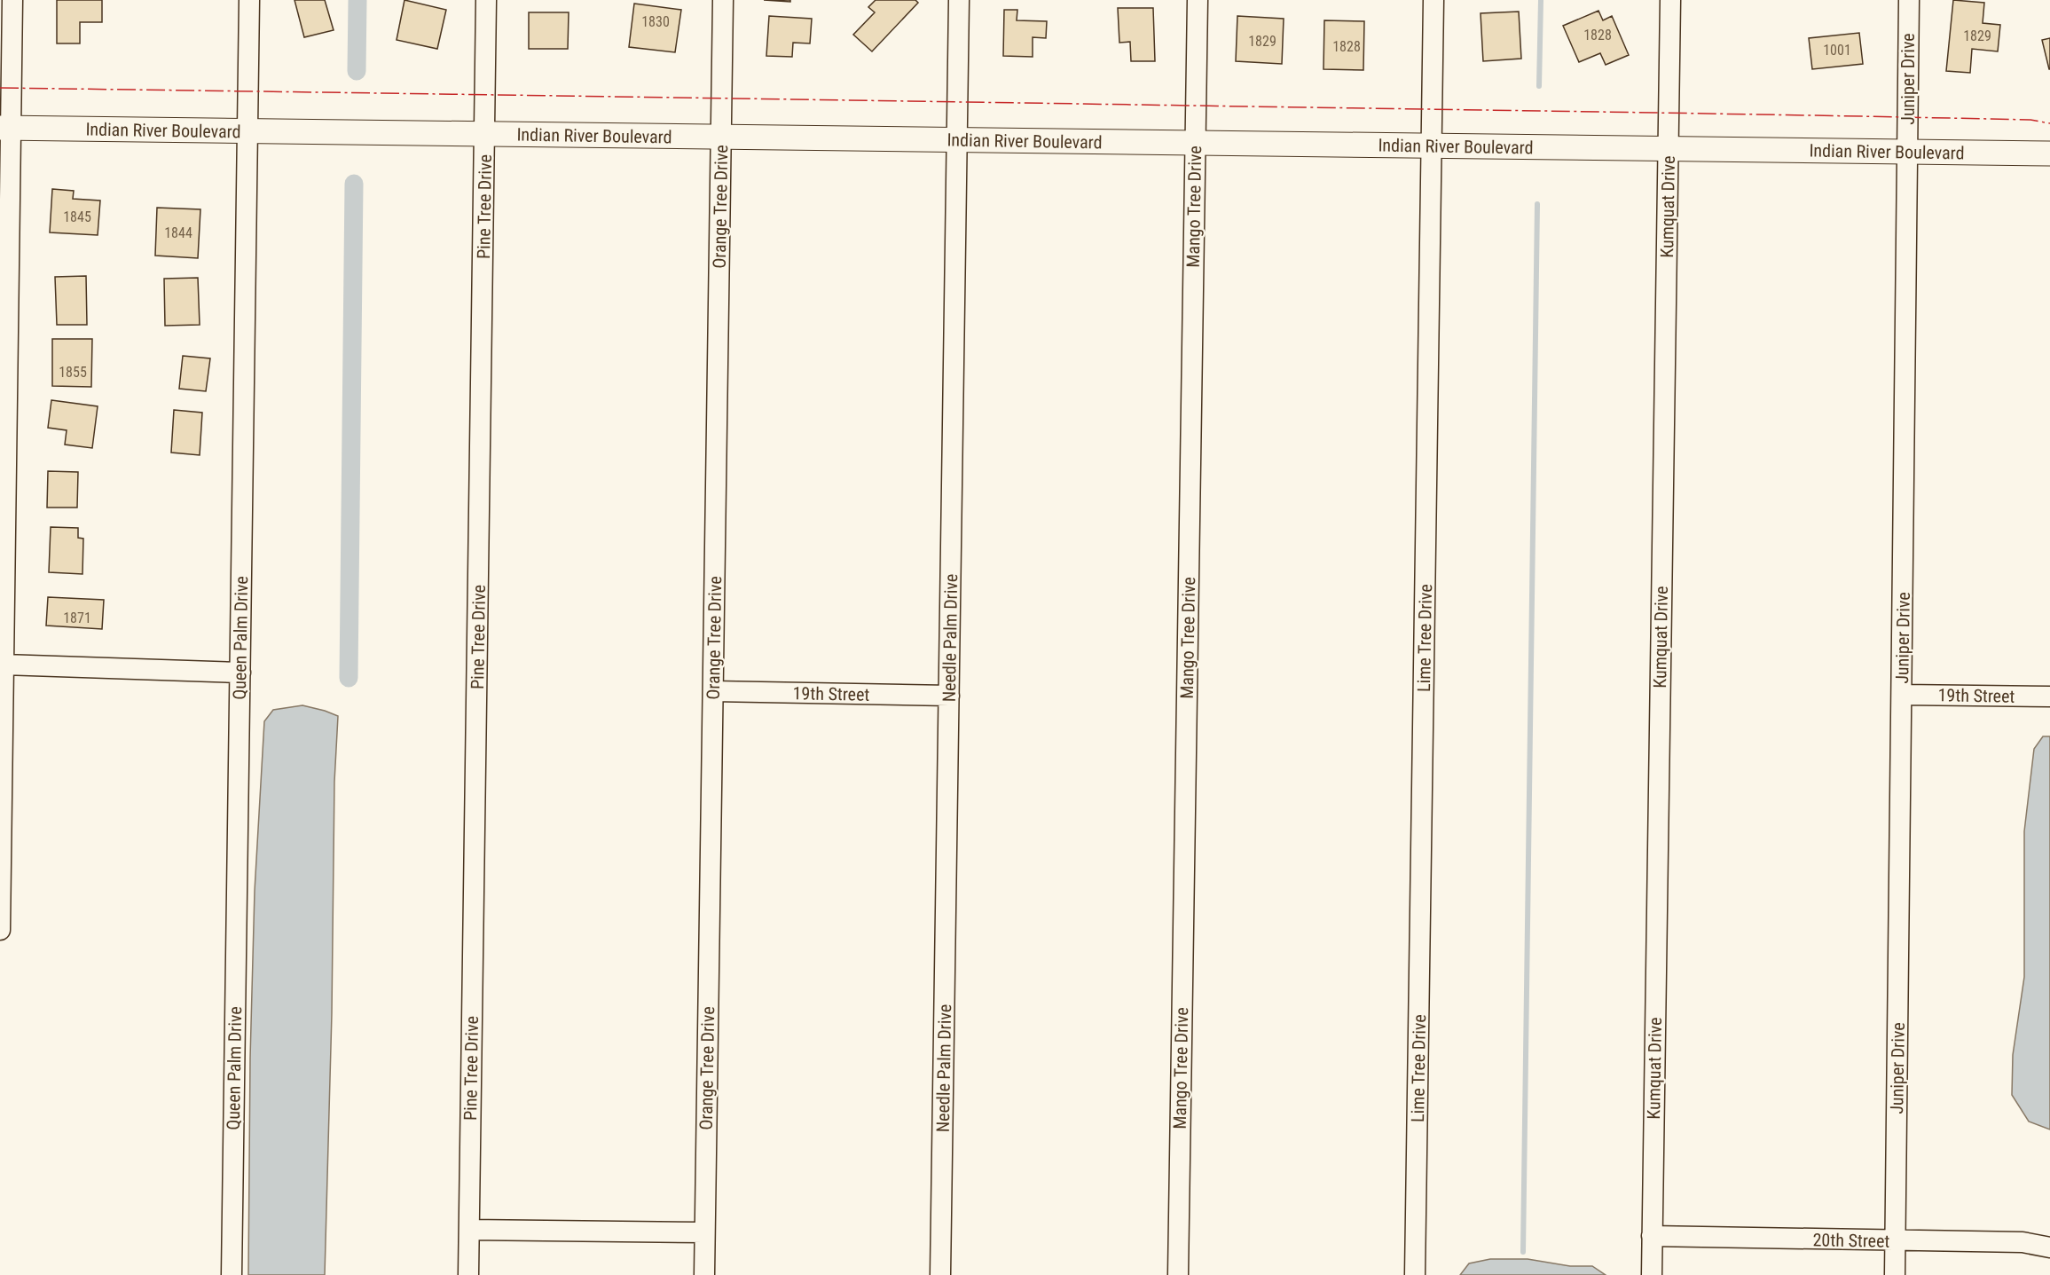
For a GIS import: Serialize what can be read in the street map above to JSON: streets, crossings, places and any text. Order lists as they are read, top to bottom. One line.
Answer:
{"streets":{"main road":["Indian River Boulevard"],"street":["Juniper Drive","Pine Tree Drive","Orange Tree Drive","Mango Tree Drive","Kumquat Drive","Queen Palm Drive","Needle Palm Drive","Lime Tree Drive","19th Street","20th Street"]},"crossings":[["Juniper Drive","Indian River Boulevard"],["Juniper Drive","19th Street"],["Juniper Drive","20th Street"],["Indian River Boulevard","Pine Tree Drive"],["Indian River Boulevard","Orange Tree Drive"],["Indian River Boulevard","Mango Tree Drive"],["Indian River Boulevard","Kumquat Drive"],["Indian River Boulevard","Queen Palm Drive"],["Indian River Boulevard","Needle Palm Drive"],["Indian River Boulevard","Lime Tree Drive"],["Orange Tree Drive","19th Street"],["Kumquat Drive","20th Street"],["Needle Palm Drive","19th Street"]],"house_numbers":["1830","1828","1829","1829","1828","1001","1845","1844","1855","1871"]}
